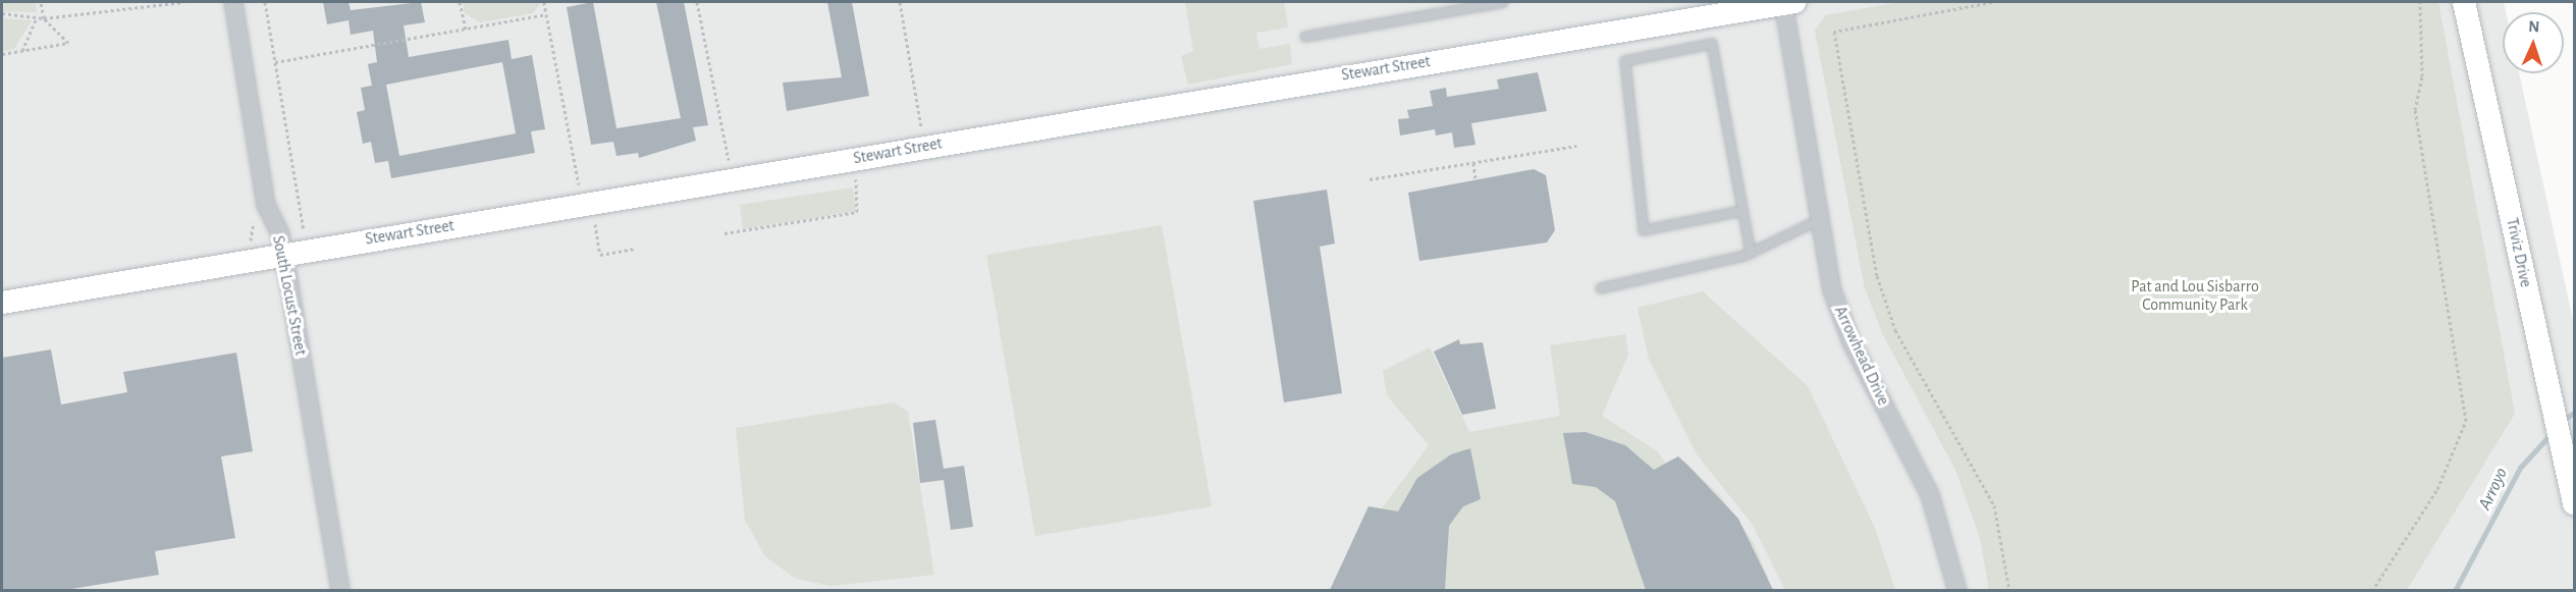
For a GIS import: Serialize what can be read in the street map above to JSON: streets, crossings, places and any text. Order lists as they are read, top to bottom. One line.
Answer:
{"streets":{"street":["Stewart Street","Triviz Drive","South Locust Street","Arrowhead Drive"]},"crossings":[["Stewart Street","South Locust Street"],["Stewart Street","Arrowhead Drive"]],"water":["Arroyo"],"parks":["Pat and Lou Sisbarro Community Park"],"north":"top"}
